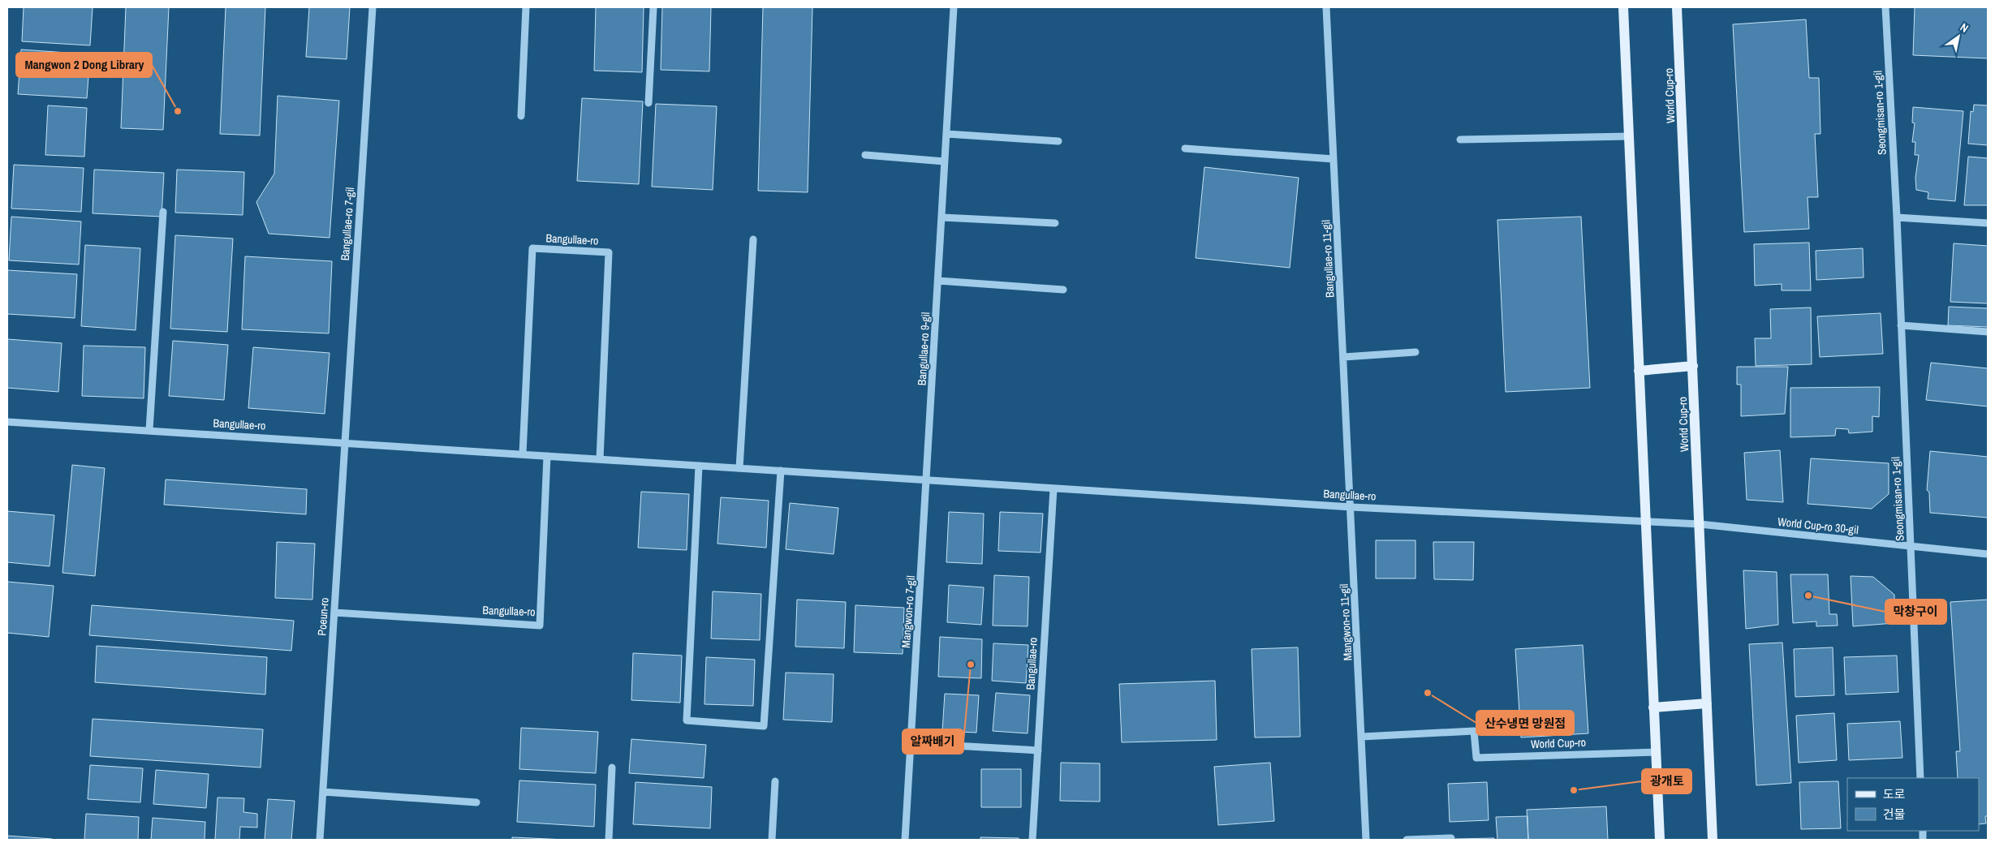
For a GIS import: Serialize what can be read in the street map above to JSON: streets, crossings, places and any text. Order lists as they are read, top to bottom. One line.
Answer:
{"streets":{"main road":["World Cup-ro"],"street":["Seongmisan-ro 1-gil","Bangullae-ro 7-gil","Bangullae-ro","Bangullae-ro 11-gil","Bangullae-ro 9-gil","World Cup-ro 30-gil","Mangwon-ro 7-gil","Poeun-ro","Mangwon-ro 11-gil"]},"crossings":[["World Cup-ro","World Cup-ro 30-gil"],["World Cup-ro","Mangwon-ro 11-gil"],["Seongmisan-ro 1-gil","World Cup-ro 30-gil"],["Bangullae-ro 7-gil","Bangullae-ro"],["Bangullae-ro 7-gil","Poeun-ro"],["Bangullae-ro","Bangullae-ro 11-gil"],["Bangullae-ro","Bangullae-ro 9-gil"],["Bangullae-ro","World Cup-ro 30-gil"],["Bangullae-ro","Mangwon-ro 7-gil"],["Bangullae-ro","Poeun-ro"],["Bangullae-ro","Mangwon-ro 11-gil"],["Bangullae-ro 11-gil","Mangwon-ro 11-gil"],["Bangullae-ro 9-gil","Mangwon-ro 7-gil"]],"places":["Mangwon 2 Dong Library","막창구이","알짜배기","산수냉면 망원점","광개토"],"legend":["도로","건물"],"north":"top right"}
